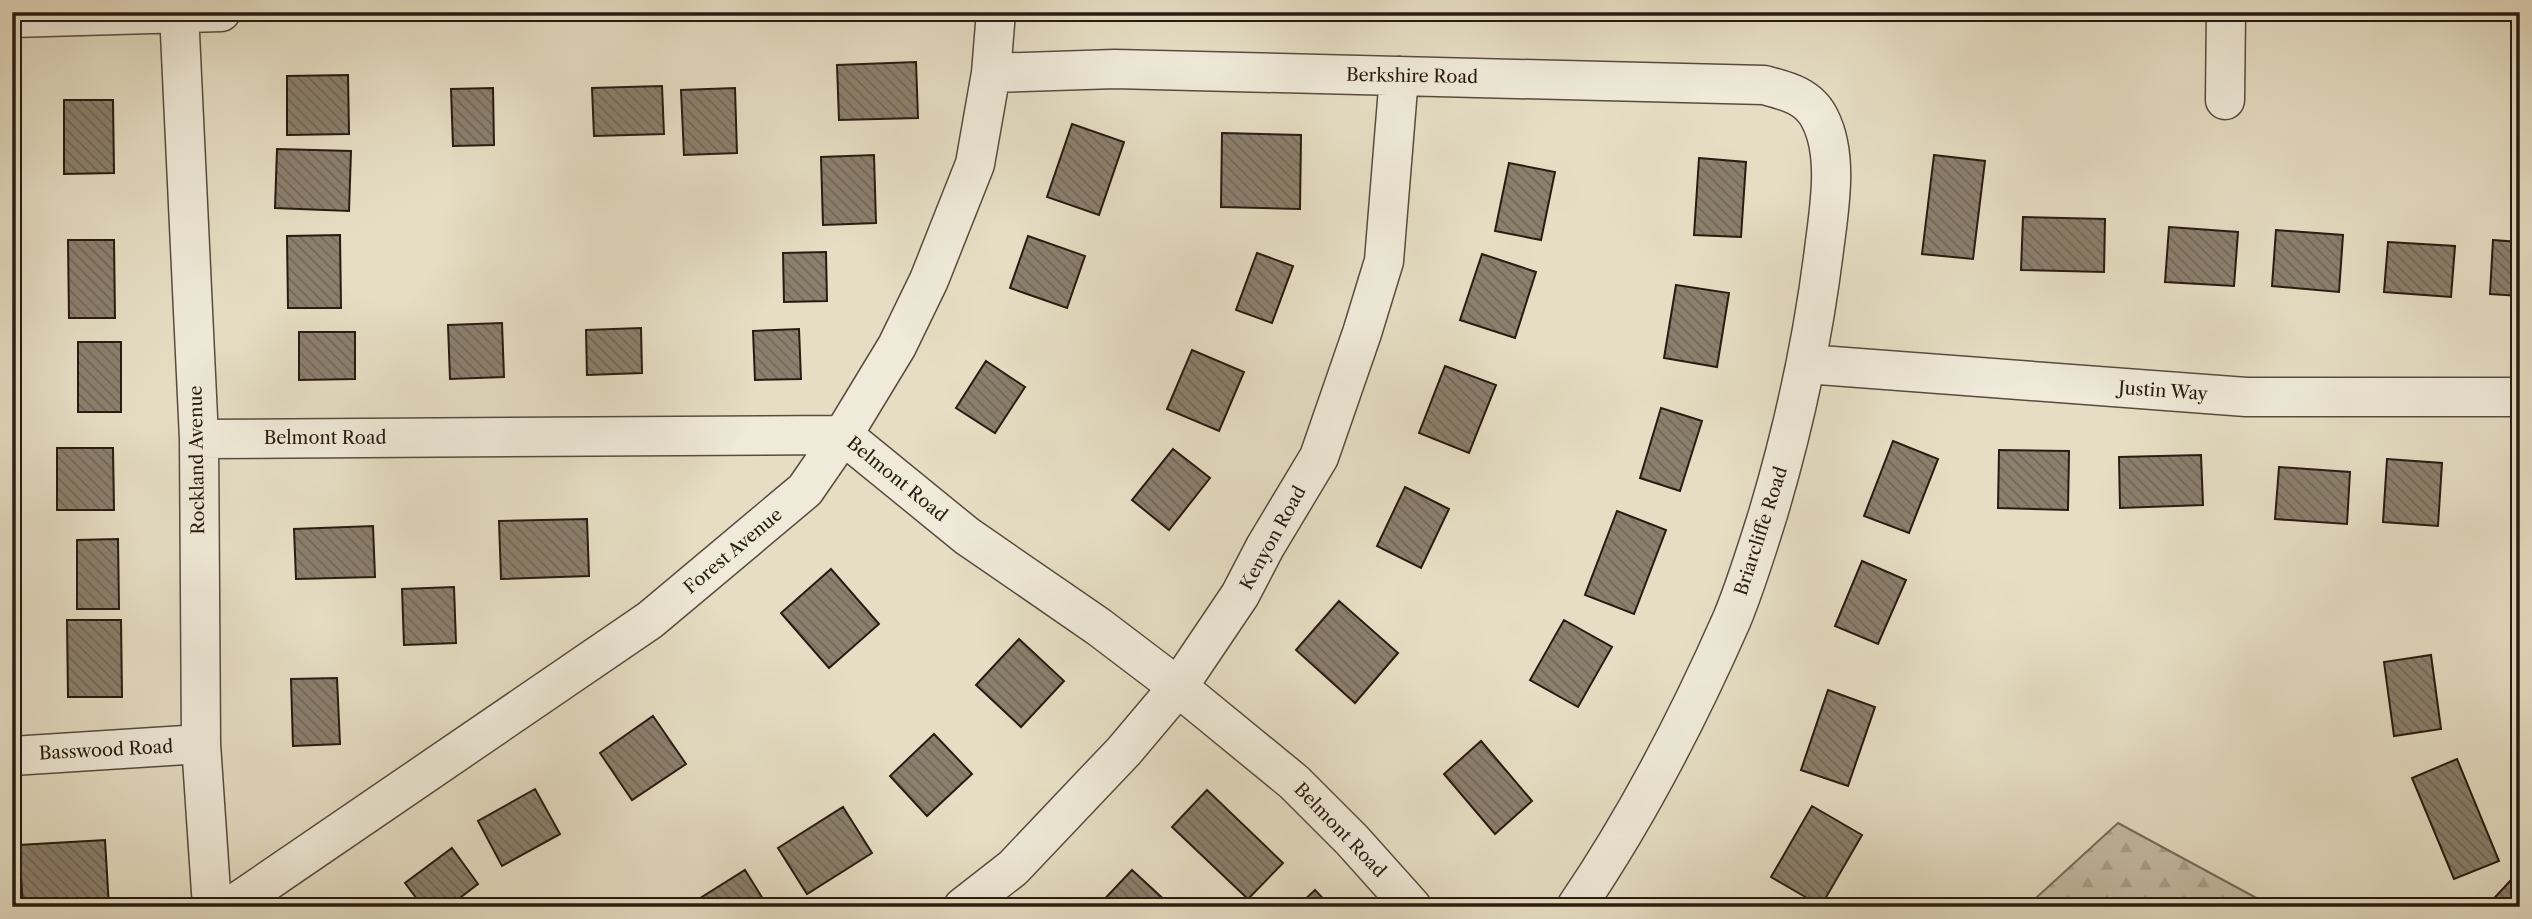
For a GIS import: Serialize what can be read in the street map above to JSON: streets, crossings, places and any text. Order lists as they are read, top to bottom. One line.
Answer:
{"streets":{"street":["Berkshire Road","Justin Way","Belmont Road","Rockland Avenue","Briarcliffe Road","Kenyon Road","Forest Avenue","Basswood Road"]},"crossings":[["Berkshire Road","Briarcliffe Road"],["Berkshire Road","Kenyon Road"],["Berkshire Road","Forest Avenue"],["Justin Way","Briarcliffe Road"],["Belmont Road","Rockland Avenue"],["Belmont Road","Kenyon Road"],["Belmont Road","Forest Avenue"],["Rockland Avenue","Basswood Road"]]}
